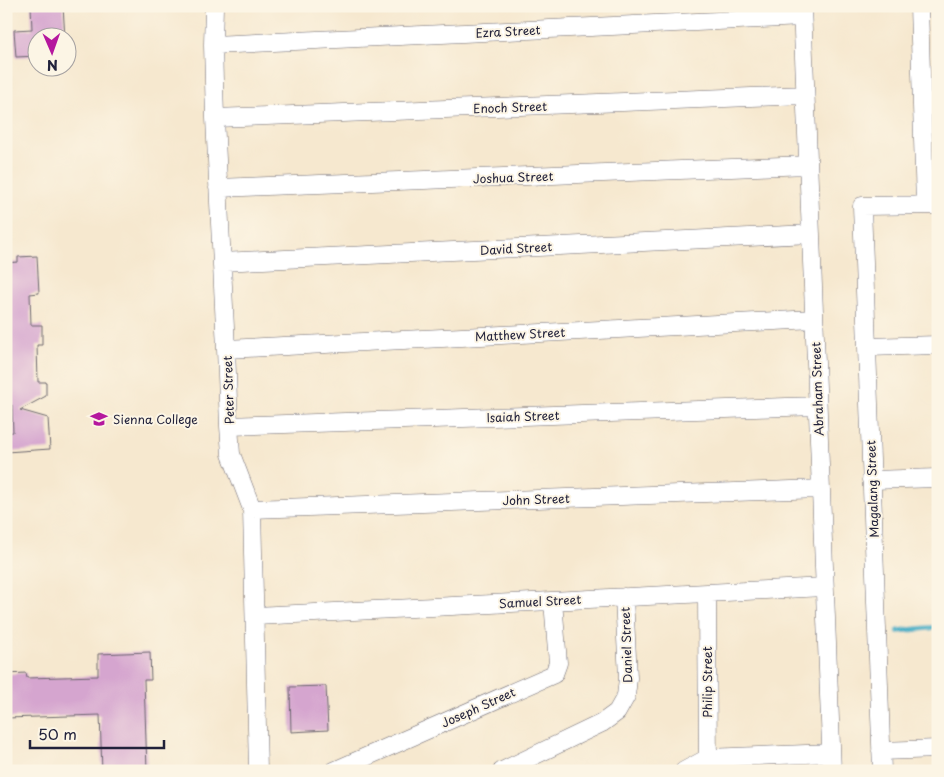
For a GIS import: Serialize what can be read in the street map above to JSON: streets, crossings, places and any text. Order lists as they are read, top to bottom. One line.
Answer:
{"streets":{"street":["Ezra Street","Enoch Street","Joshua Street","David Street","Matthew Street","Abraham Street","Peter Street","Isaiah Street","Magalang Street","John Street","Samuel Street","Daniel Street","Philip Street","Joseph Street"]},"crossings":[["Ezra Street","Abraham Street"],["Ezra Street","Peter Street"],["Enoch Street","Abraham Street"],["Enoch Street","Peter Street"],["Joshua Street","Abraham Street"],["Joshua Street","Peter Street"],["David Street","Abraham Street"],["David Street","Peter Street"],["Matthew Street","Abraham Street"],["Matthew Street","Peter Street"],["Abraham Street","Isaiah Street"],["Abraham Street","John Street"],["Abraham Street","Samuel Street"],["Peter Street","Isaiah Street"],["Peter Street","John Street"],["Peter Street","Samuel Street"],["Samuel Street","Daniel Street"],["Samuel Street","Philip Street"],["Samuel Street","Joseph Street"]],"places":{"school or university":["Sienna College"]},"scale_bar":"50 m","north":"bottom"}
